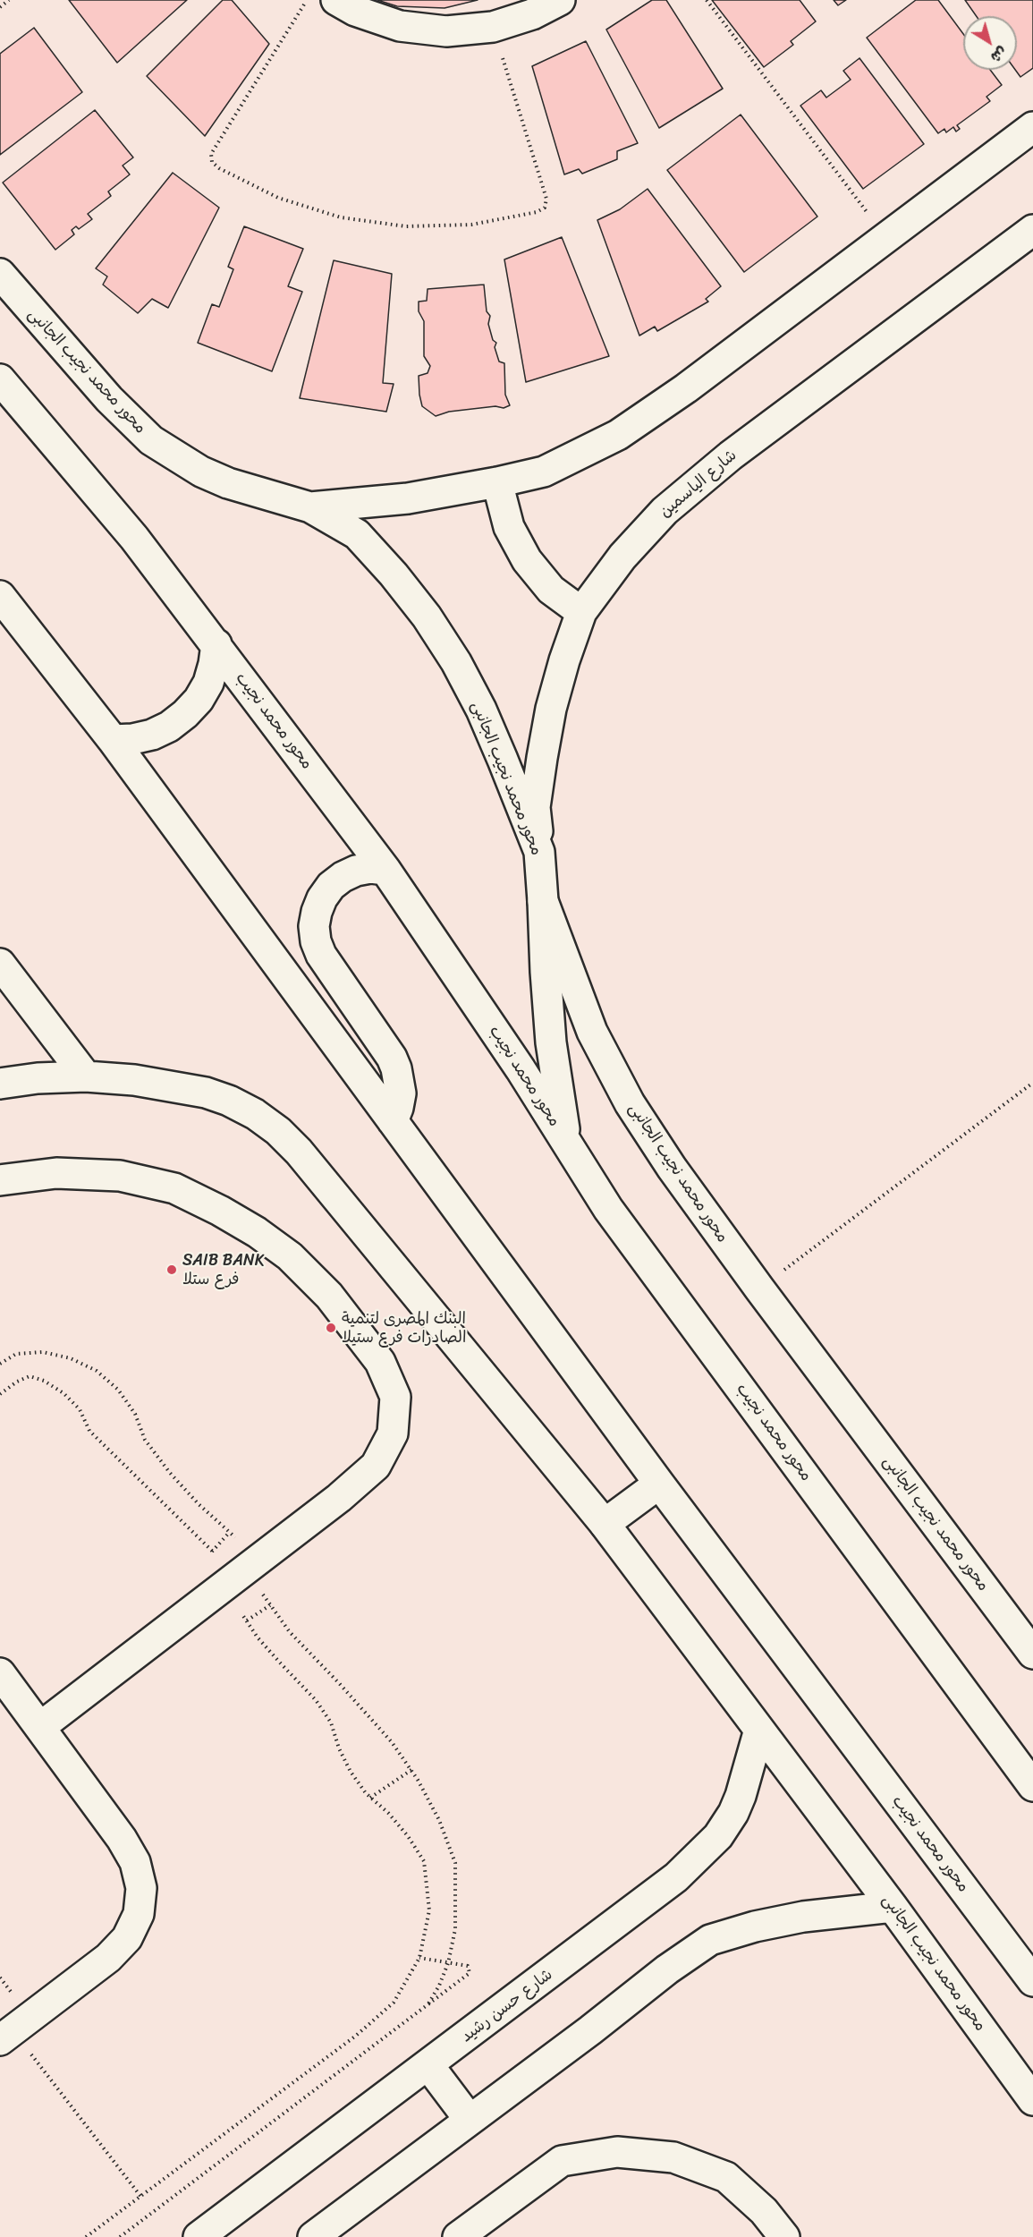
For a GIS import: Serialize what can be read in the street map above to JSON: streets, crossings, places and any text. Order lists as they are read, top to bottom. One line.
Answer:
{"streets":{"street":["محور محمد نجيب الجانبى","شارع الياسمين","محور محمد نجيب","شارع حسن رشيد"]},"crossings":[["محور محمد نجيب الجانبى","شارع الياسمين"],["محور محمد نجيب الجانبى","شارع حسن رشيد"]],"places":["SAIB BANK فرع ستلا","البنك المصرى لتنمية الصادرات فرع ستيلا"],"north":"bottom right"}
